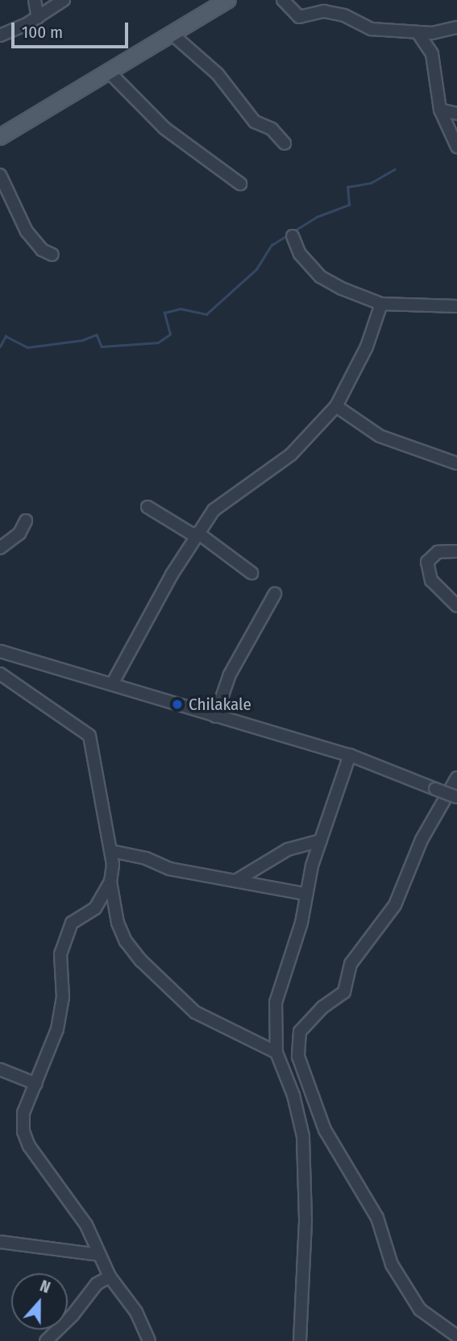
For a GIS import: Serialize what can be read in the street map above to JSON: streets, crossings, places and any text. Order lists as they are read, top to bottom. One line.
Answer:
{"places":["Chilakale"],"scale_bar":"100 m","north":"top"}
